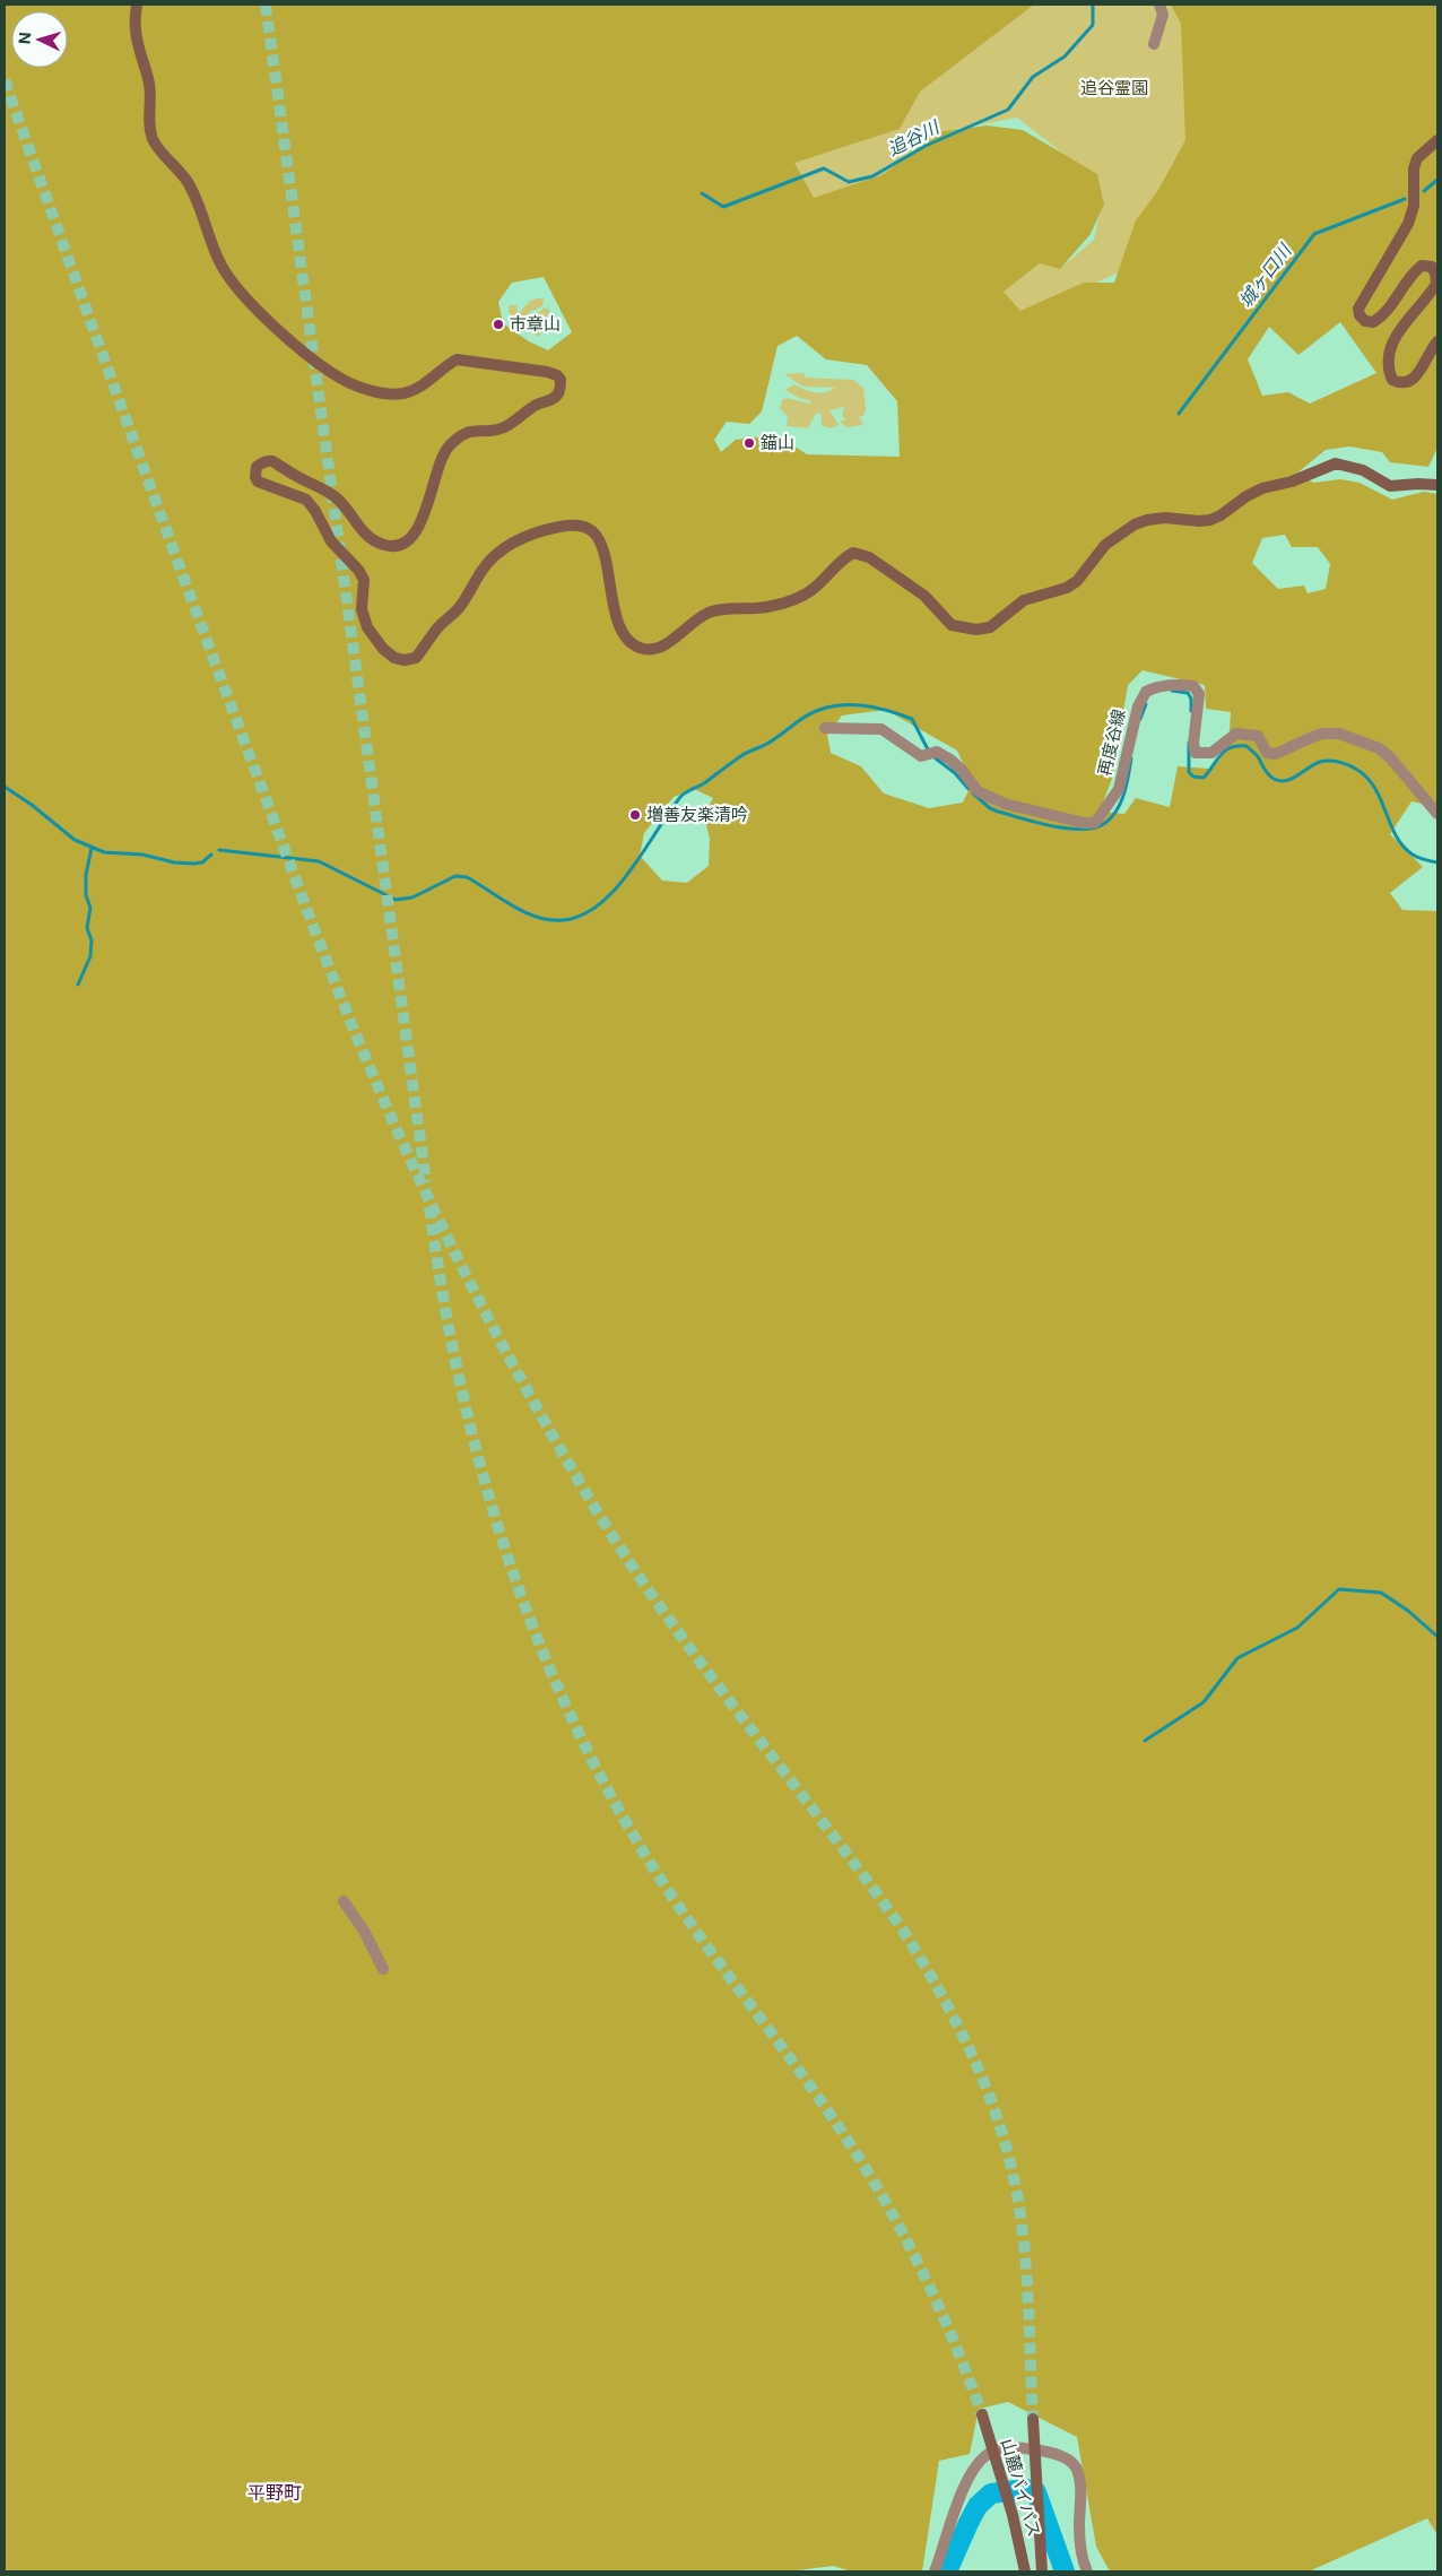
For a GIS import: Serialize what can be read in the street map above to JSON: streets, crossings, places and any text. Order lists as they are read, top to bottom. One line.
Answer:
{"streets":{"street":["再度谷線","山麓バイパス"]},"districts":["平野町"],"water":["追谷川","城ヶ口川"],"parks":["追谷霊園"],"places":["市章山","錨山","増善友楽清吟"],"north":"left"}
